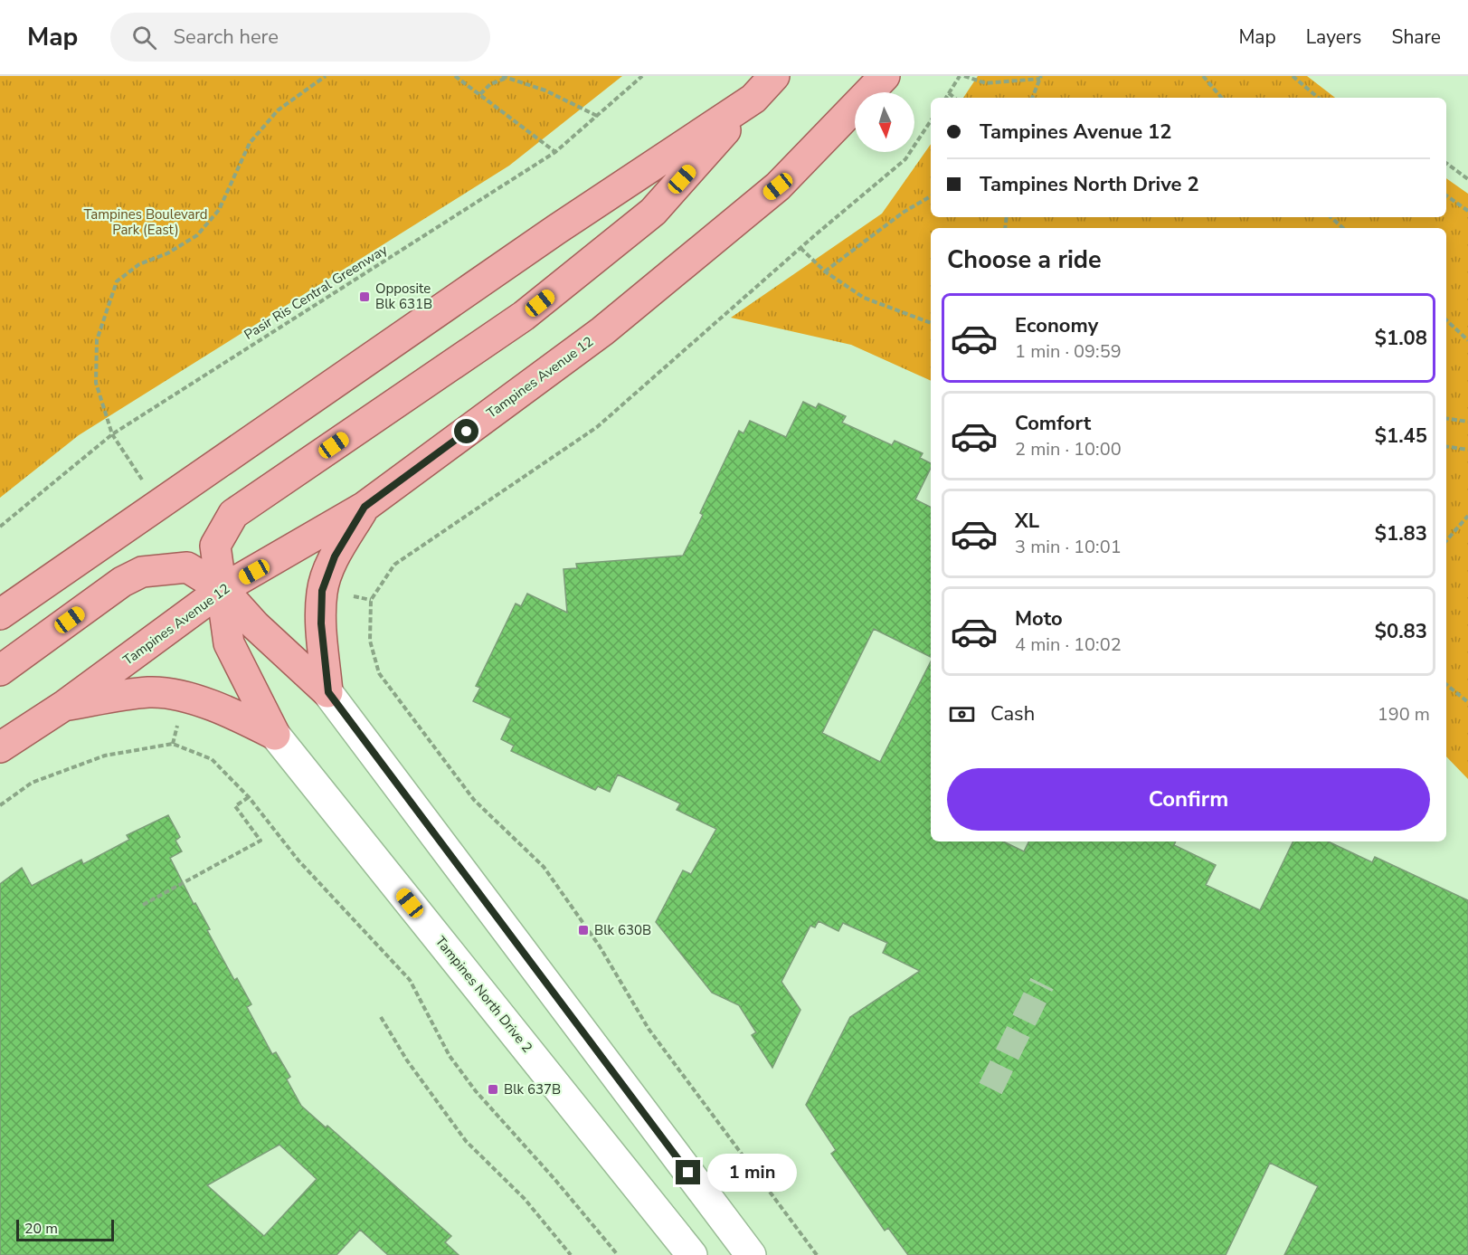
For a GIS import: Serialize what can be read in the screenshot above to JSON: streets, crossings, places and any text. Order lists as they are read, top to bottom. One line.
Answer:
{"streets":{"main road":["Tampines Avenue 12"],"street":["Tampines North Drive 2"],"path":["Pasir Ris Central Greenway"]},"parks":["Tampines Boulevard Park (East)"],"places":{"transit":["Opposite Blk 631B","Blk 630B","Blk 637B"]},"scale_bar":"20 m","north":"bottom","page":{"header":"Map","search":"Search here","nav":["Map","Layers","Share"],"banner":["Tampines Avenue 12","Tampines North Drive 2"],"heading":"Choose a ride","list":[{"name":"Economy","note":"1 min · 09:59","value":"$1.08"},{"name":"Comfort","note":"2 min · 10:00","value":"$1.45"},{"name":"XL","note":"3 min · 10:01","value":"$1.83"},{"name":"Moto","note":"4 min · 10:02","value":"$0.83"}],"pay":["Cash","190 m"],"buttons":"Confirm","bubble":"1 min","scale":"20 m"}}
